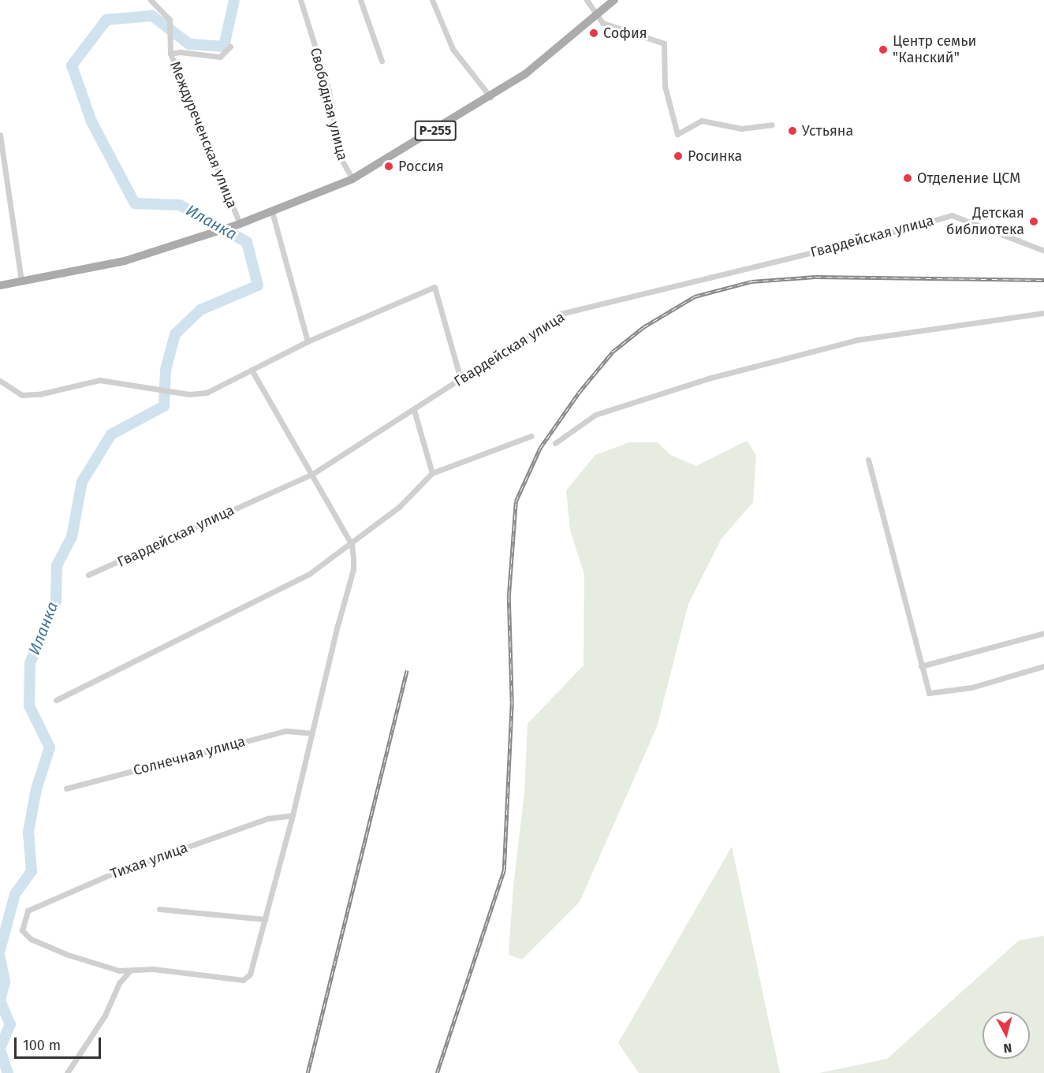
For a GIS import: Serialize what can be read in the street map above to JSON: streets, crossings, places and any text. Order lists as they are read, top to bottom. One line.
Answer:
{"streets":{"main road":["Р-255"],"street":["Свободная улица","Междуреченская улица","Гвардейская улица","Солнечная улица","Тихая улица"]},"crossings":[["Свободная улица","Р-255"],["Р-255","Междуреченская улица"]],"water":["Иланка"],"places":["София","Центр семьи \"Канский\"","Устьяна","Росинка","Россия","Отделение ЦСМ","Детская библиотека"],"scale_bar":"100 m","north":"bottom"}
